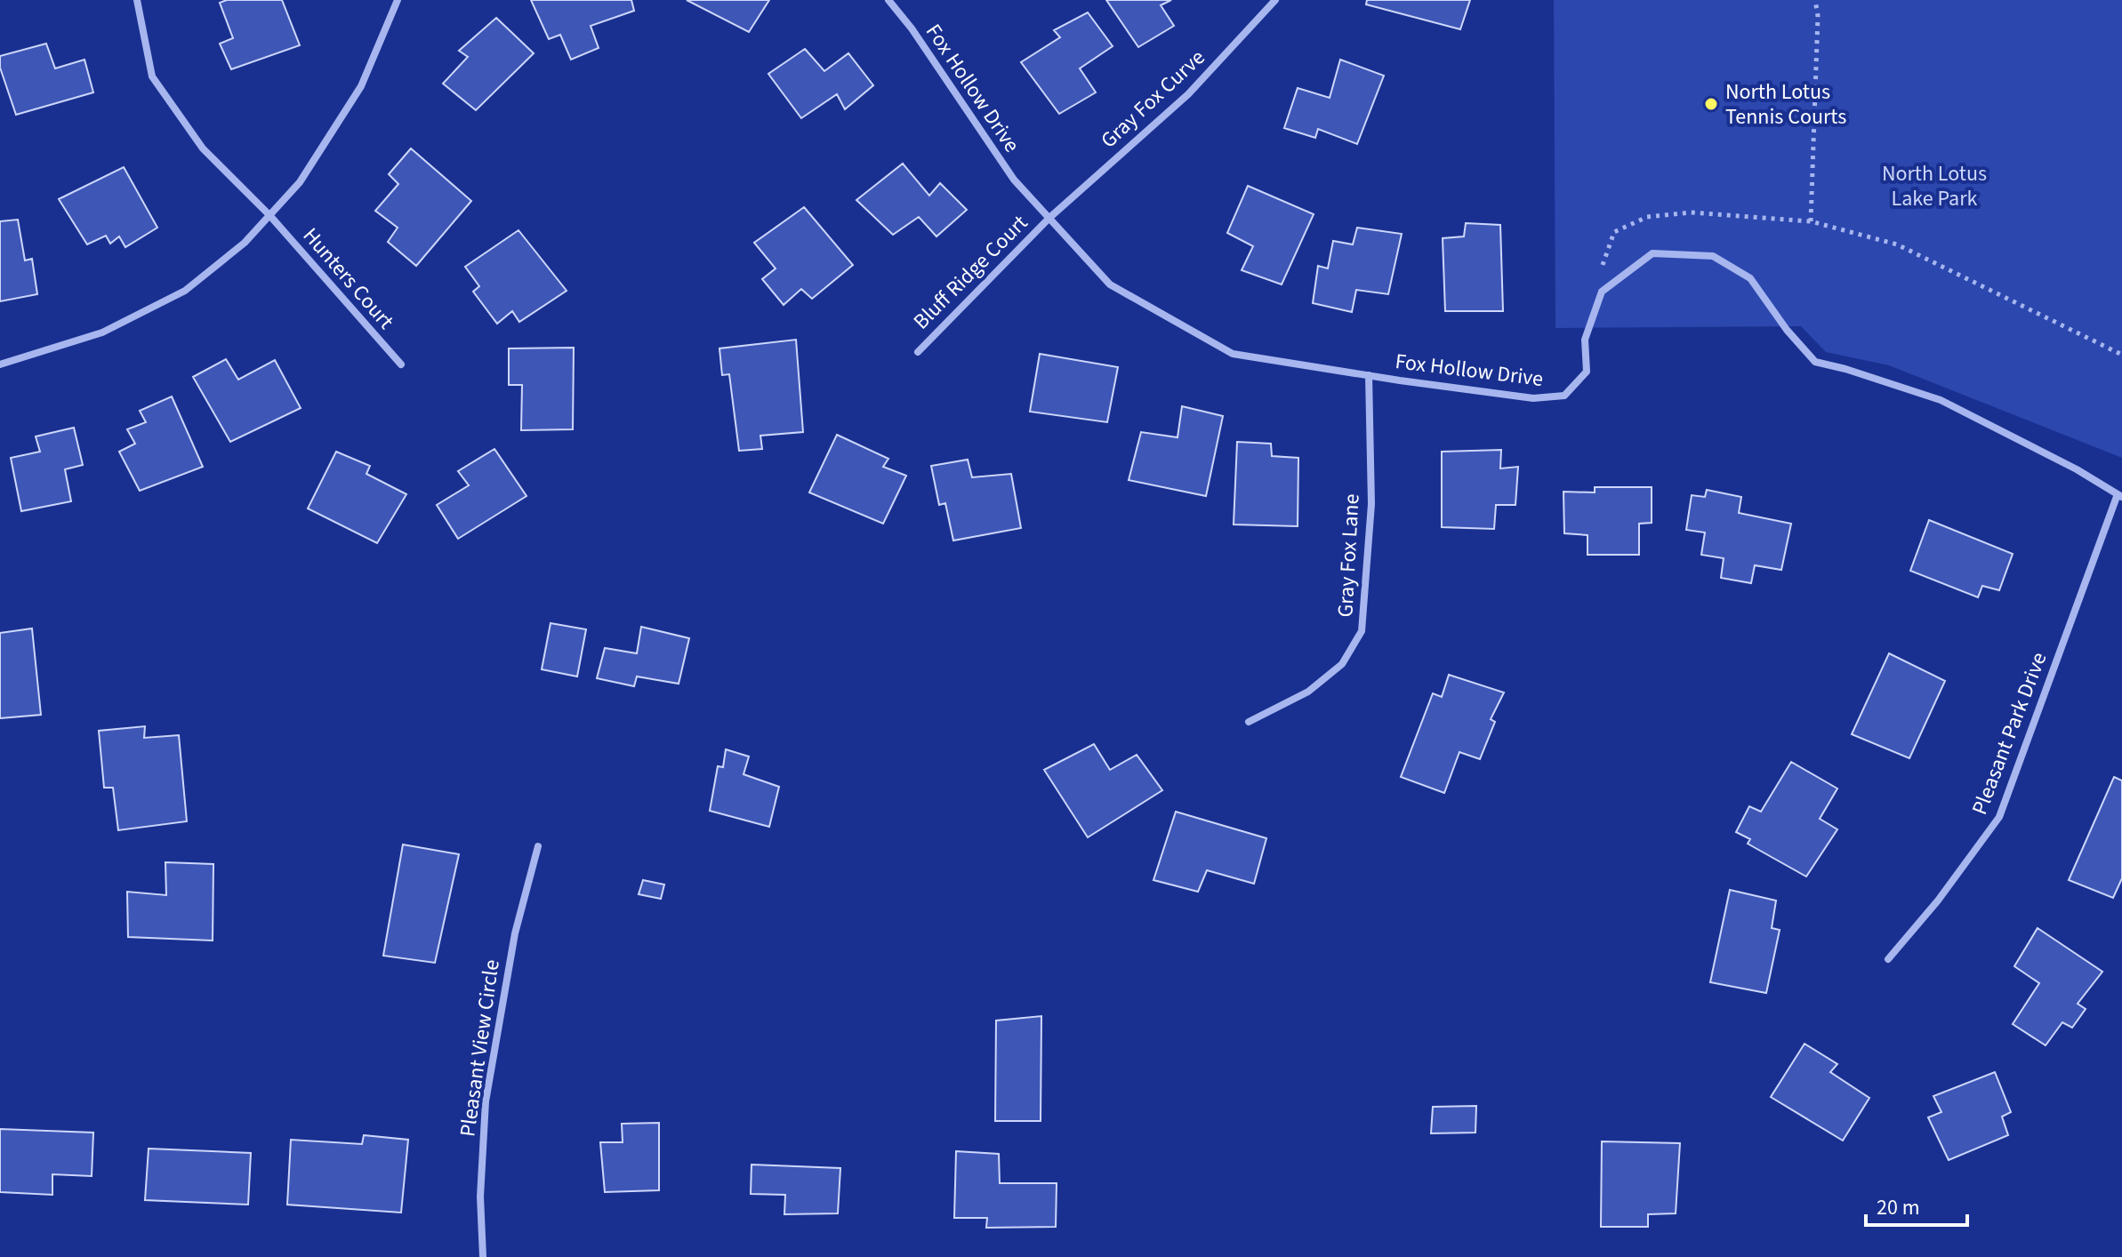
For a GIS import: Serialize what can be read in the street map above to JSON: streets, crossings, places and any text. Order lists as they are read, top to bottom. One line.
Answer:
{"streets":{"street":["Fox Hollow Drive","Gray Fox Curve","Bluff Ridge Court","Hunters Court","Gray Fox Lane","Pleasant Park Drive","Pleasant View Circle"]},"crossings":[["Fox Hollow Drive","Gray Fox Curve"],["Fox Hollow Drive","Bluff Ridge Court"],["Fox Hollow Drive","Gray Fox Lane"],["Gray Fox Curve","Bluff Ridge Court"]],"parks":["North Lotus Lake Park"],"places":["North Lotus Tennis Courts"],"scale_bar":"20 m"}
